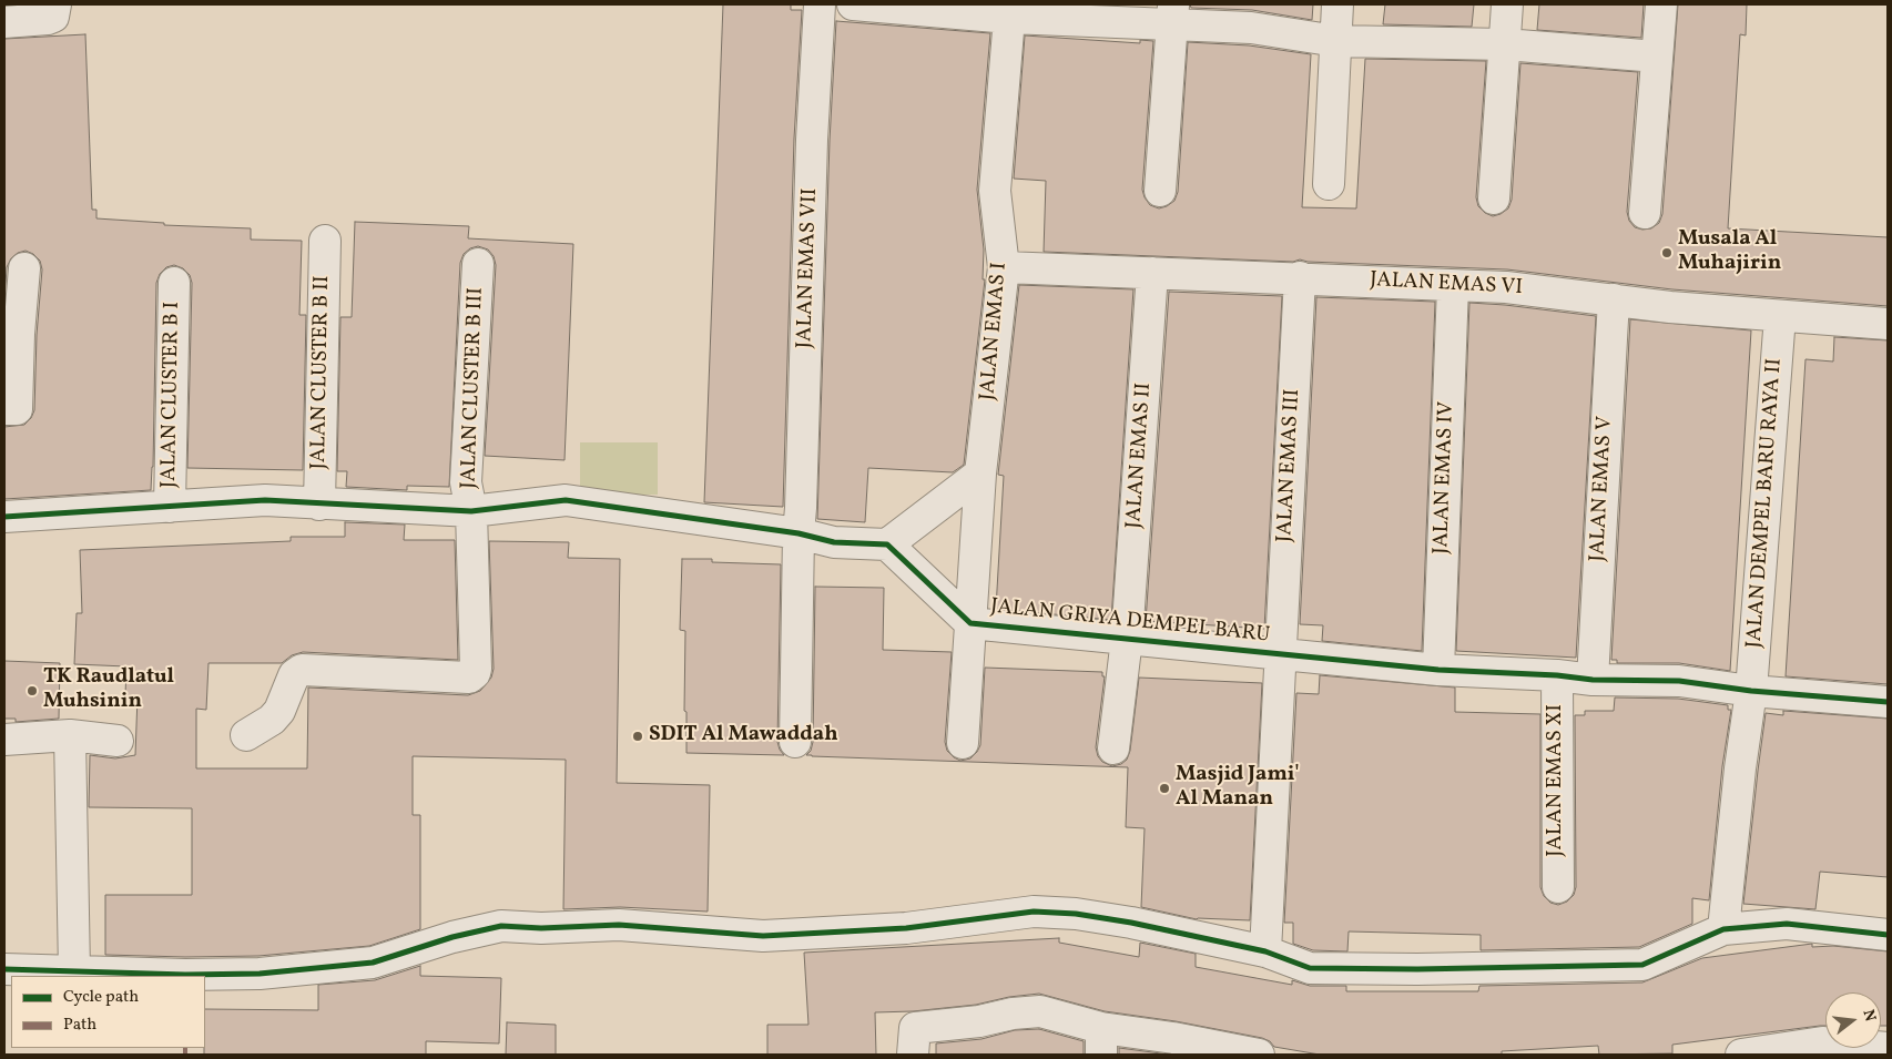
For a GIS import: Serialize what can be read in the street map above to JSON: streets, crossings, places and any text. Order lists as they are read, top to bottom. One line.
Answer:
{"streets":{"street":["JALAN EMAS VII","JALAN EMAS VI","JALAN EMAS I","JALAN CLUSTER B II","JALAN CLUSTER B III","JALAN CLUSTER B I","JALAN EMAS II","JALAN EMAS III","JALAN EMAS IV","JALAN EMAS V","JALAN DEMPEL BARU RAYA II","JALAN GRIYA DEMPEL BARU","JALAN EMAS XI"]},"crossings":[["JALAN EMAS VI","JALAN EMAS I"],["JALAN EMAS VI","JALAN EMAS II"],["JALAN EMAS VI","JALAN EMAS III"],["JALAN EMAS VI","JALAN EMAS IV"],["JALAN EMAS VI","JALAN EMAS V"],["JALAN EMAS VI","JALAN DEMPEL BARU RAYA II"],["JALAN EMAS I","JALAN GRIYA DEMPEL BARU"],["JALAN EMAS II","JALAN GRIYA DEMPEL BARU"],["JALAN EMAS III","JALAN GRIYA DEMPEL BARU"],["JALAN EMAS IV","JALAN GRIYA DEMPEL BARU"],["JALAN EMAS V","JALAN GRIYA DEMPEL BARU"],["JALAN DEMPEL BARU RAYA II","JALAN GRIYA DEMPEL BARU"],["JALAN GRIYA DEMPEL BARU","JALAN EMAS XI"]],"places":["Musala Al Muhajirin","TK Raudlatul Muhsinin","SDIT Al Mawaddah","Masjid Jami' Al Manan"],"legend":["Cycle path","Path"],"north":"right"}
